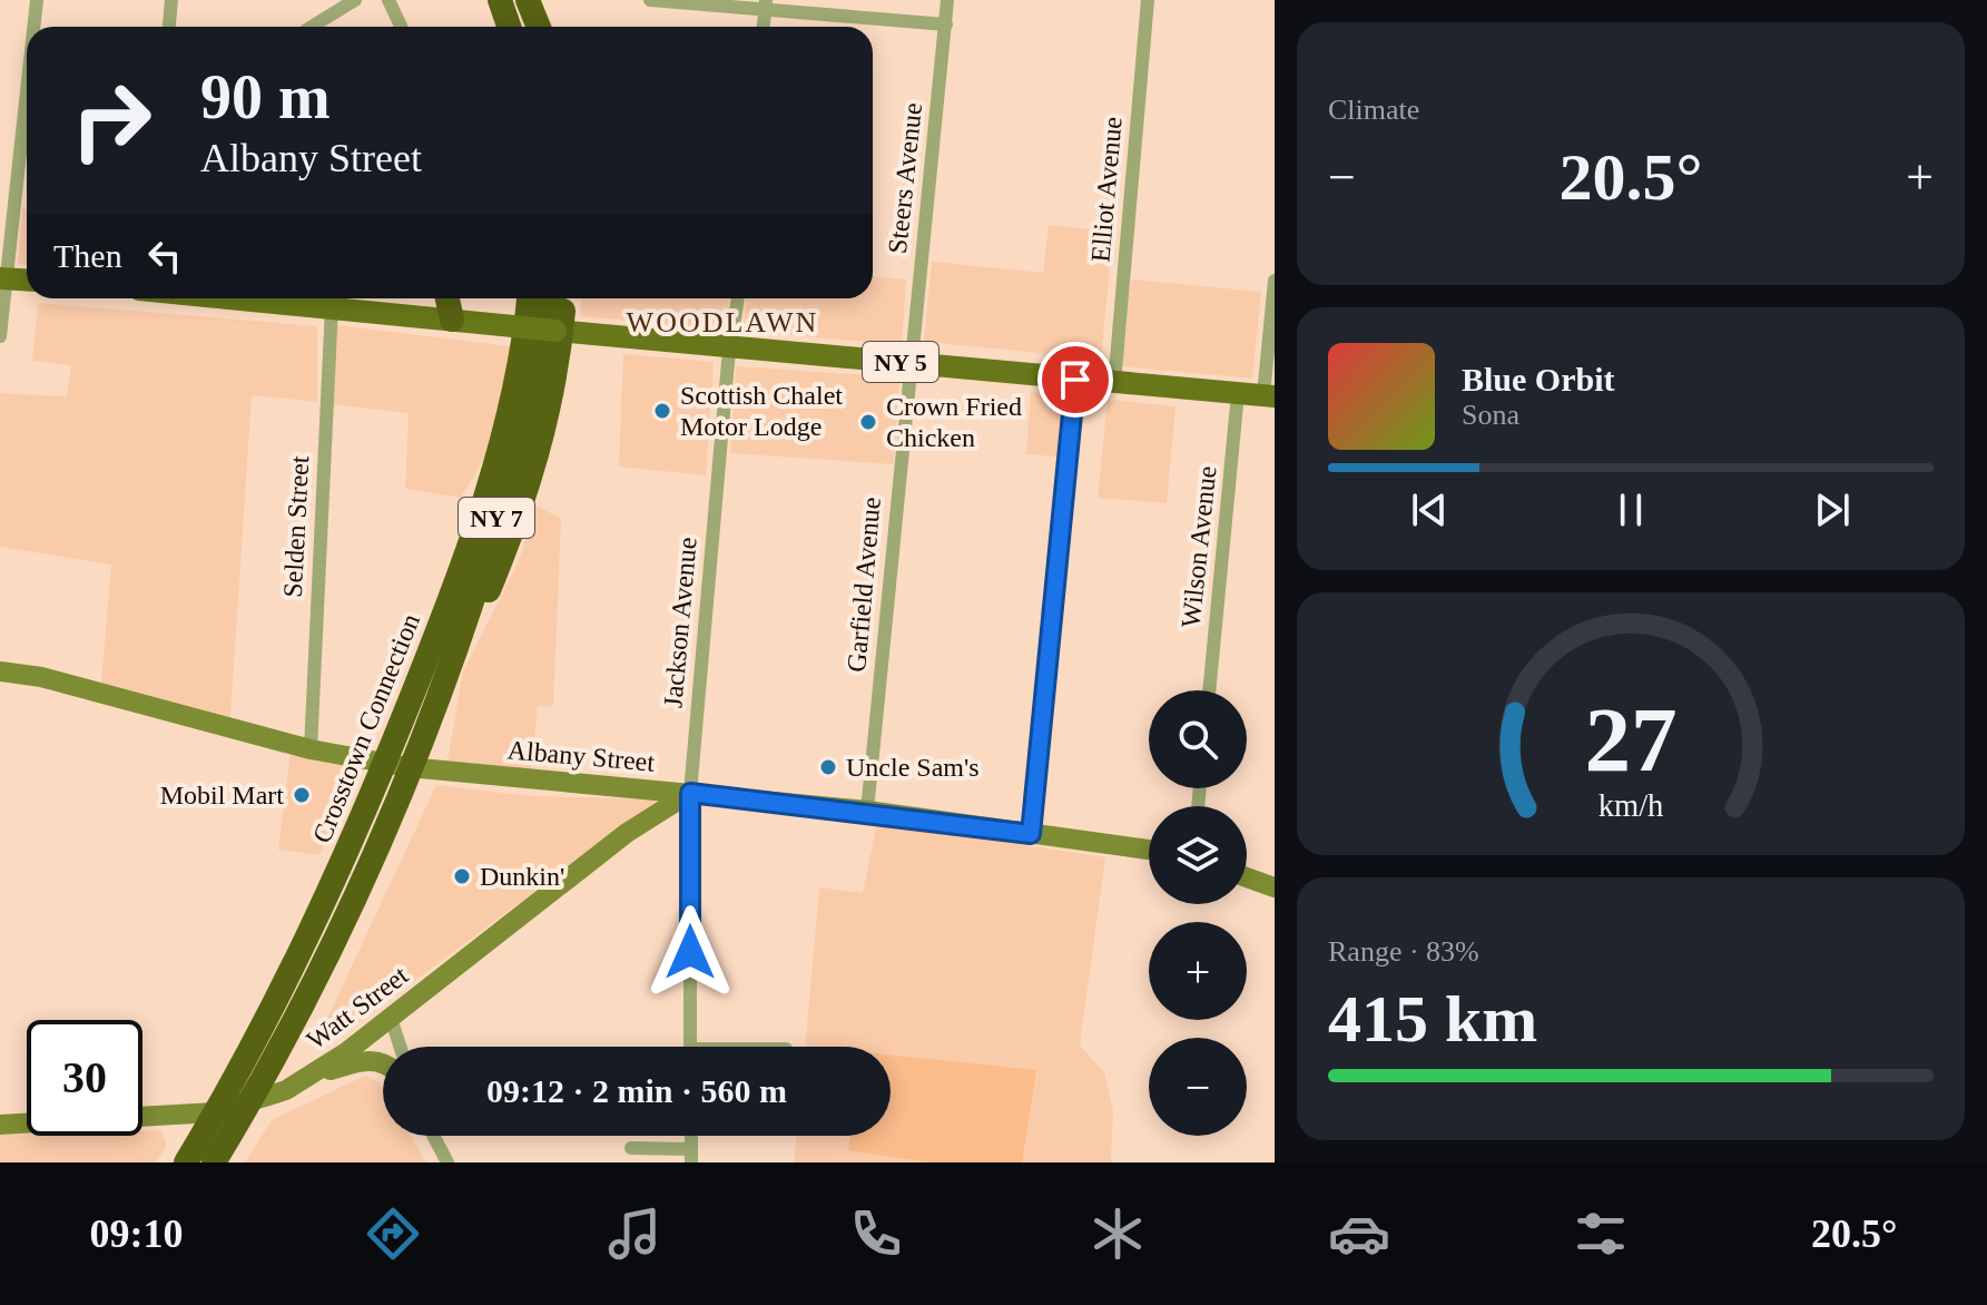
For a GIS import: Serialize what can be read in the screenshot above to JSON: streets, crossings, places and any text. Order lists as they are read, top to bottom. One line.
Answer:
{"streets":{"highway":["NY 7","Crosstown Connection"],"main road":["NY 5"],"street":["Steers Avenue","Elliot Avenue","Selden Street","Wilson Avenue","Garfield Avenue","Jackson Avenue","Albany Street","Watt Street"]},"crossings":[["Steers Avenue","NY 5"],["Steers Avenue","Garfield Avenue"],["Elliot Avenue","NY 5"],["NY 5","Selden Street"],["NY 5","Wilson Avenue"],["NY 5","Garfield Avenue"],["NY 5","Jackson Avenue"],["Selden Street","Albany Street"],["Garfield Avenue","Albany Street"],["Jackson Avenue","Albany Street"],["Jackson Avenue","Watt Street"],["Crosstown Connection","Albany Street"],["Crosstown Connection","Watt Street"],["Albany Street","Watt Street"]],"districts":["WOODLAWN"],"places":["Scottish Chalet Motor Lodge","Crown Fried Chicken","Uncle Sam's","Mobil Mart","Dunkin'"],"page":{"tile":["Climate",["Range · 83%","415 km"]],"turn":["90 m","Albany Street"],"heat":["−","20.5°","+"],"then":"Then","song":["Blue Orbit","Sona"],"map_buttons":["+","−"],"limit":"30","trip":"09:12 · 2 min · 560 m","tabs":["09:10","20.5°"],"gauge":["27","km/h"]}}
